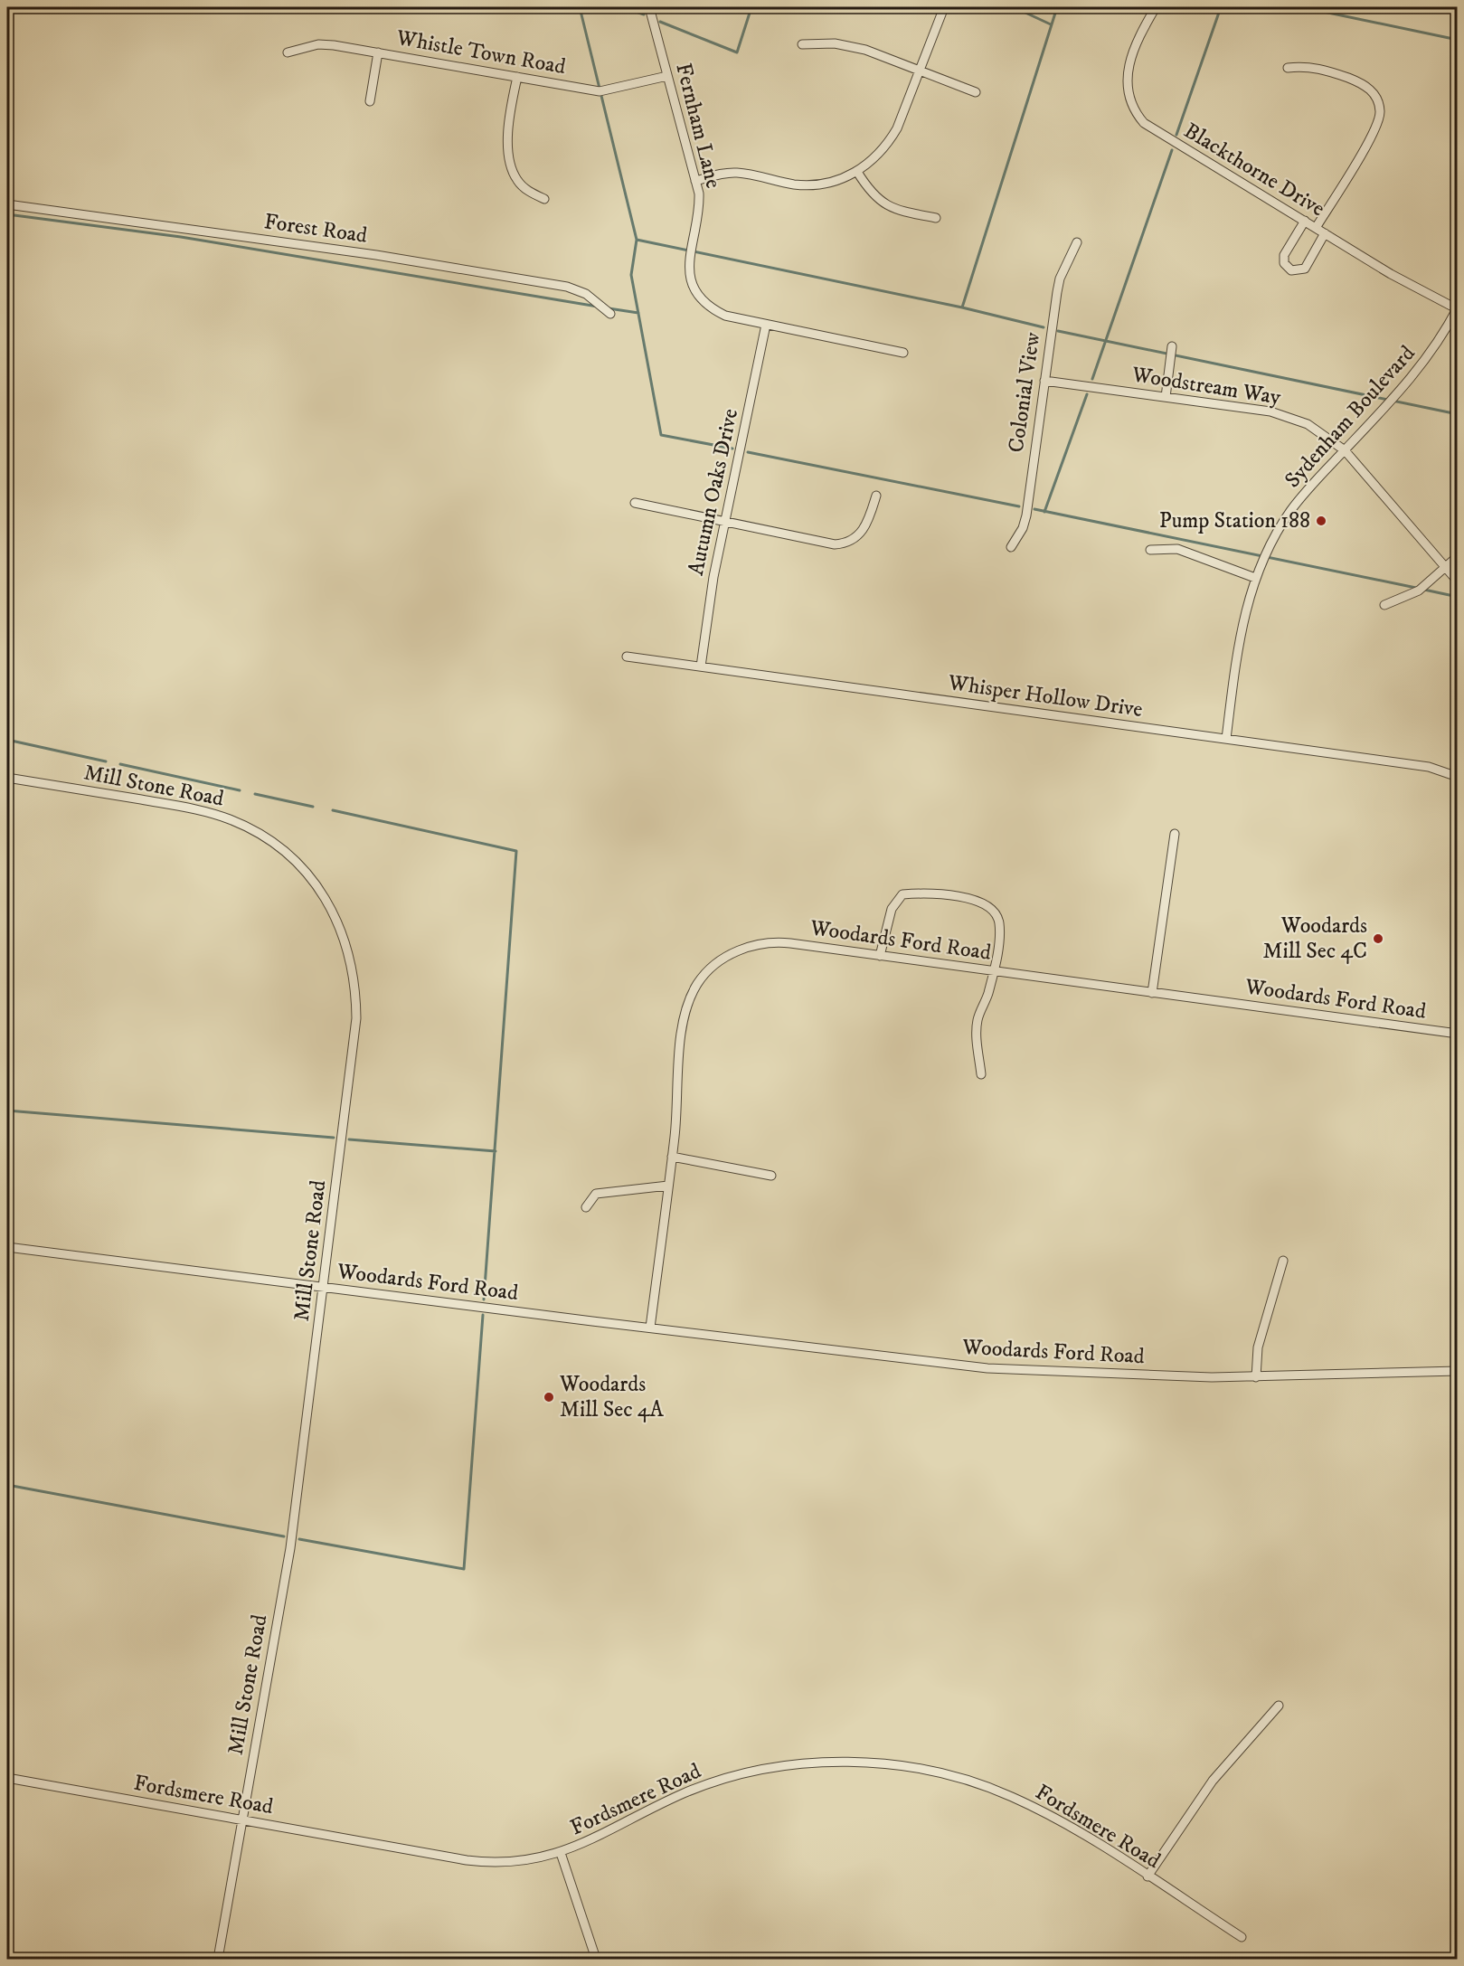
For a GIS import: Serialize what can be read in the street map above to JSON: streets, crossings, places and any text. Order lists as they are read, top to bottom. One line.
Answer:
{"streets":{"street":["Whistle Town Road","Fernham Lane","Blackthorne Drive","Forest Road","Woodstream Way","Colonial View","Sydenham Boulevard","Autumn Oaks Drive","Whisper Hollow Drive","Mill Stone Road","Woodards Ford Road","Fordsmere Road"]},"crossings":[["Whistle Town Road","Fernham Lane"],["Fernham Lane","Autumn Oaks Drive"],["Blackthorne Drive","Sydenham Boulevard"],["Woodstream Way","Colonial View"],["Woodstream Way","Sydenham Boulevard"],["Sydenham Boulevard","Whisper Hollow Drive"],["Autumn Oaks Drive","Whisper Hollow Drive"],["Mill Stone Road","Woodards Ford Road"],["Mill Stone Road","Fordsmere Road"]],"places":["Pump Station 188","Woodards Mill Sec 4C","Woodards Mill Sec 4A"]}
